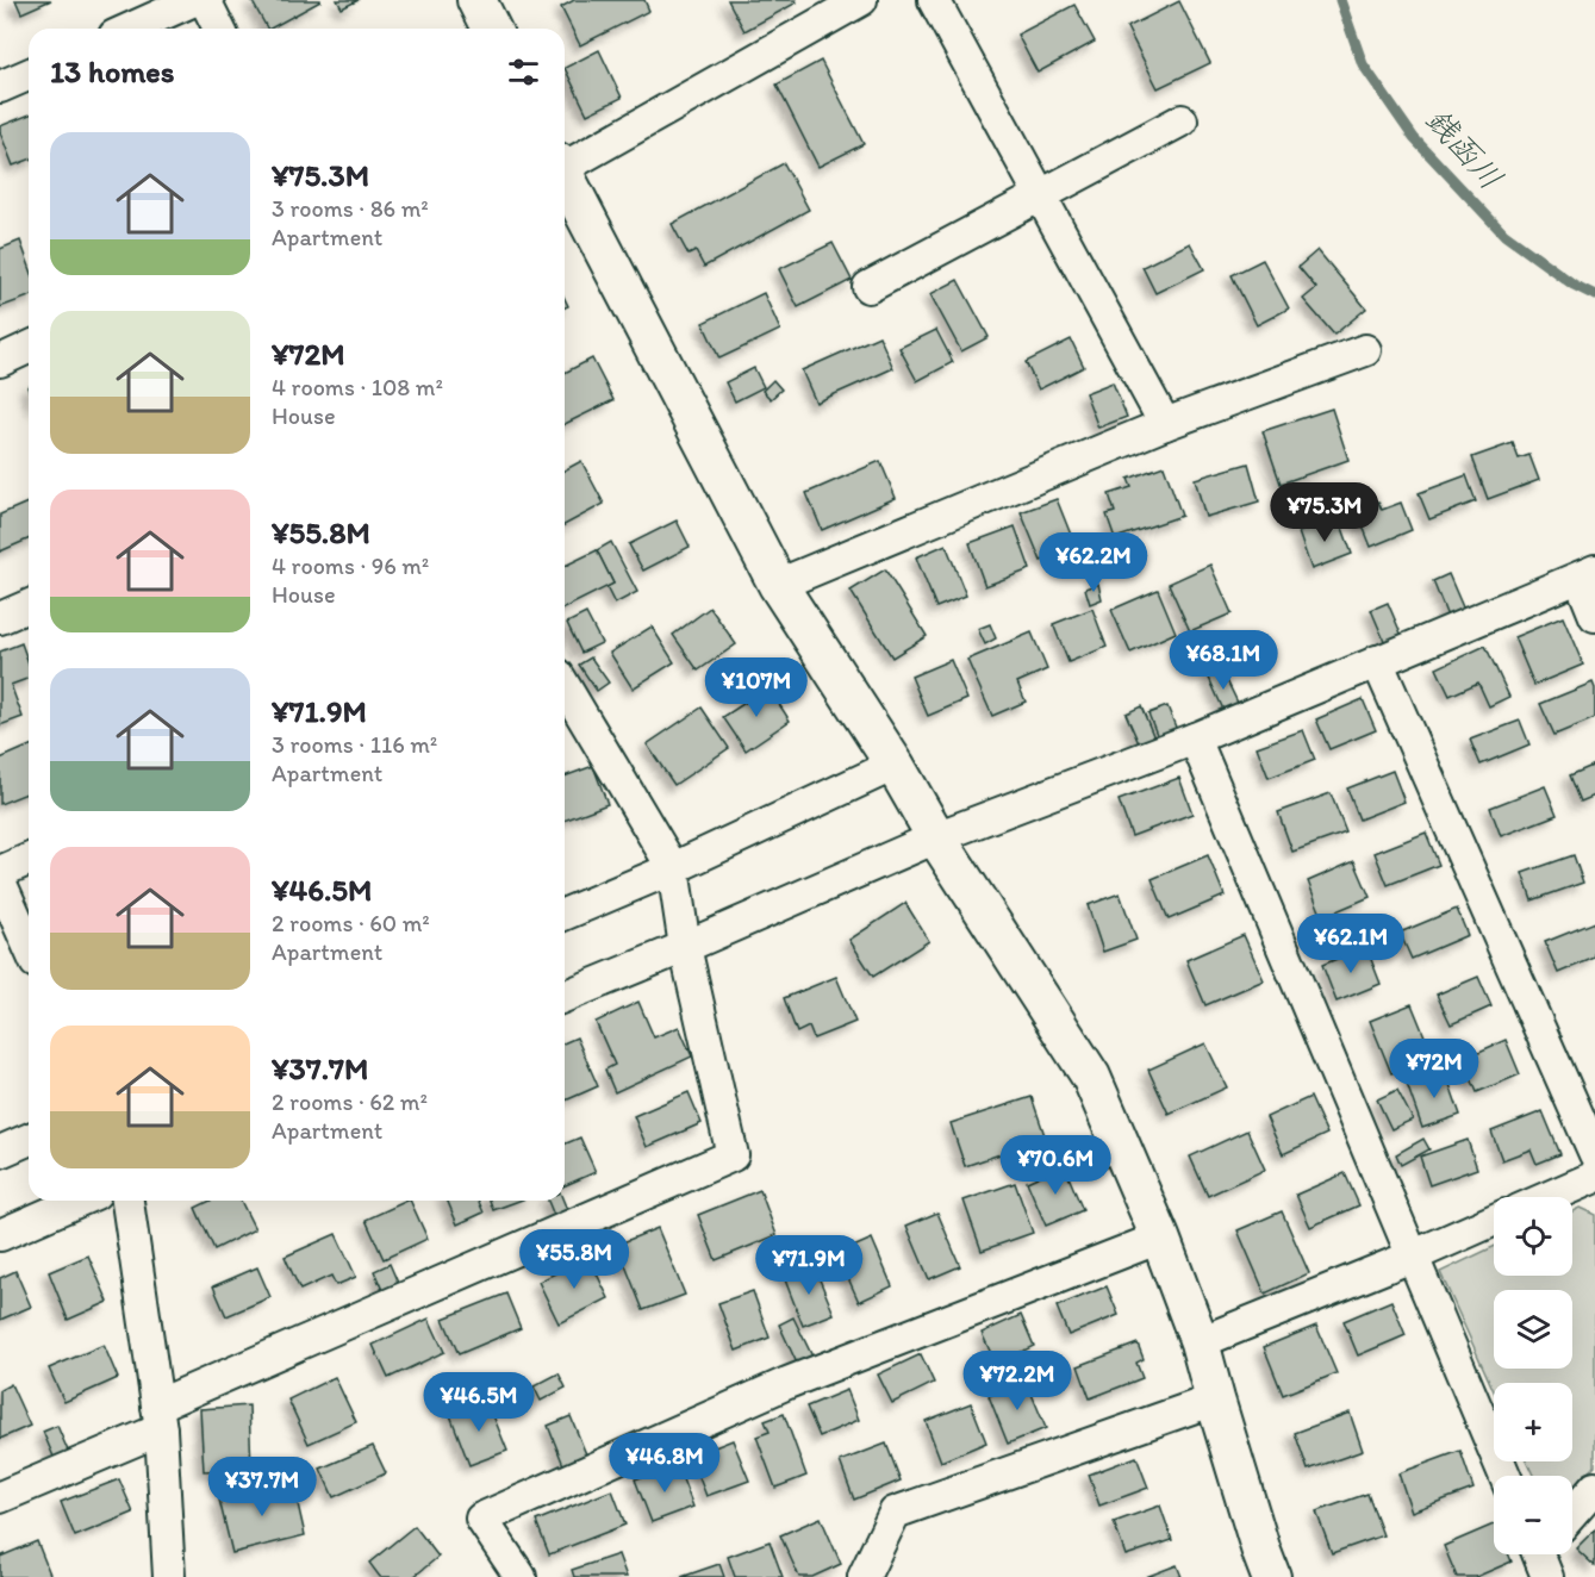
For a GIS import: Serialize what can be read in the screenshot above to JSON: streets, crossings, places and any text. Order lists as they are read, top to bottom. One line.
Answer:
{"water":["銭函川"],"page":{"heading":"13 homes","list":[{"name":"¥75.3M","note":"3 rooms · 86 m² · Apartment"},{"name":"¥72M","note":"4 rooms · 108 m² · House"},{"name":"¥55.8M","note":"4 rooms · 96 m² · House"},{"name":"¥71.9M","note":"3 rooms · 116 m² · Apartment"},{"name":"¥46.5M","note":"2 rooms · 60 m² · Apartment"},{"name":"¥37.7M","note":"2 rooms · 62 m² · Apartment"}],"price":["¥75.3M","¥62.2M","¥68.1M","¥107M","¥62.1M","¥72M","¥70.6M","¥55.8M","¥71.9M","¥72.2M","¥46.5M","¥46.8M","¥37.7M"],"map_buttons":["+","−"]}}
